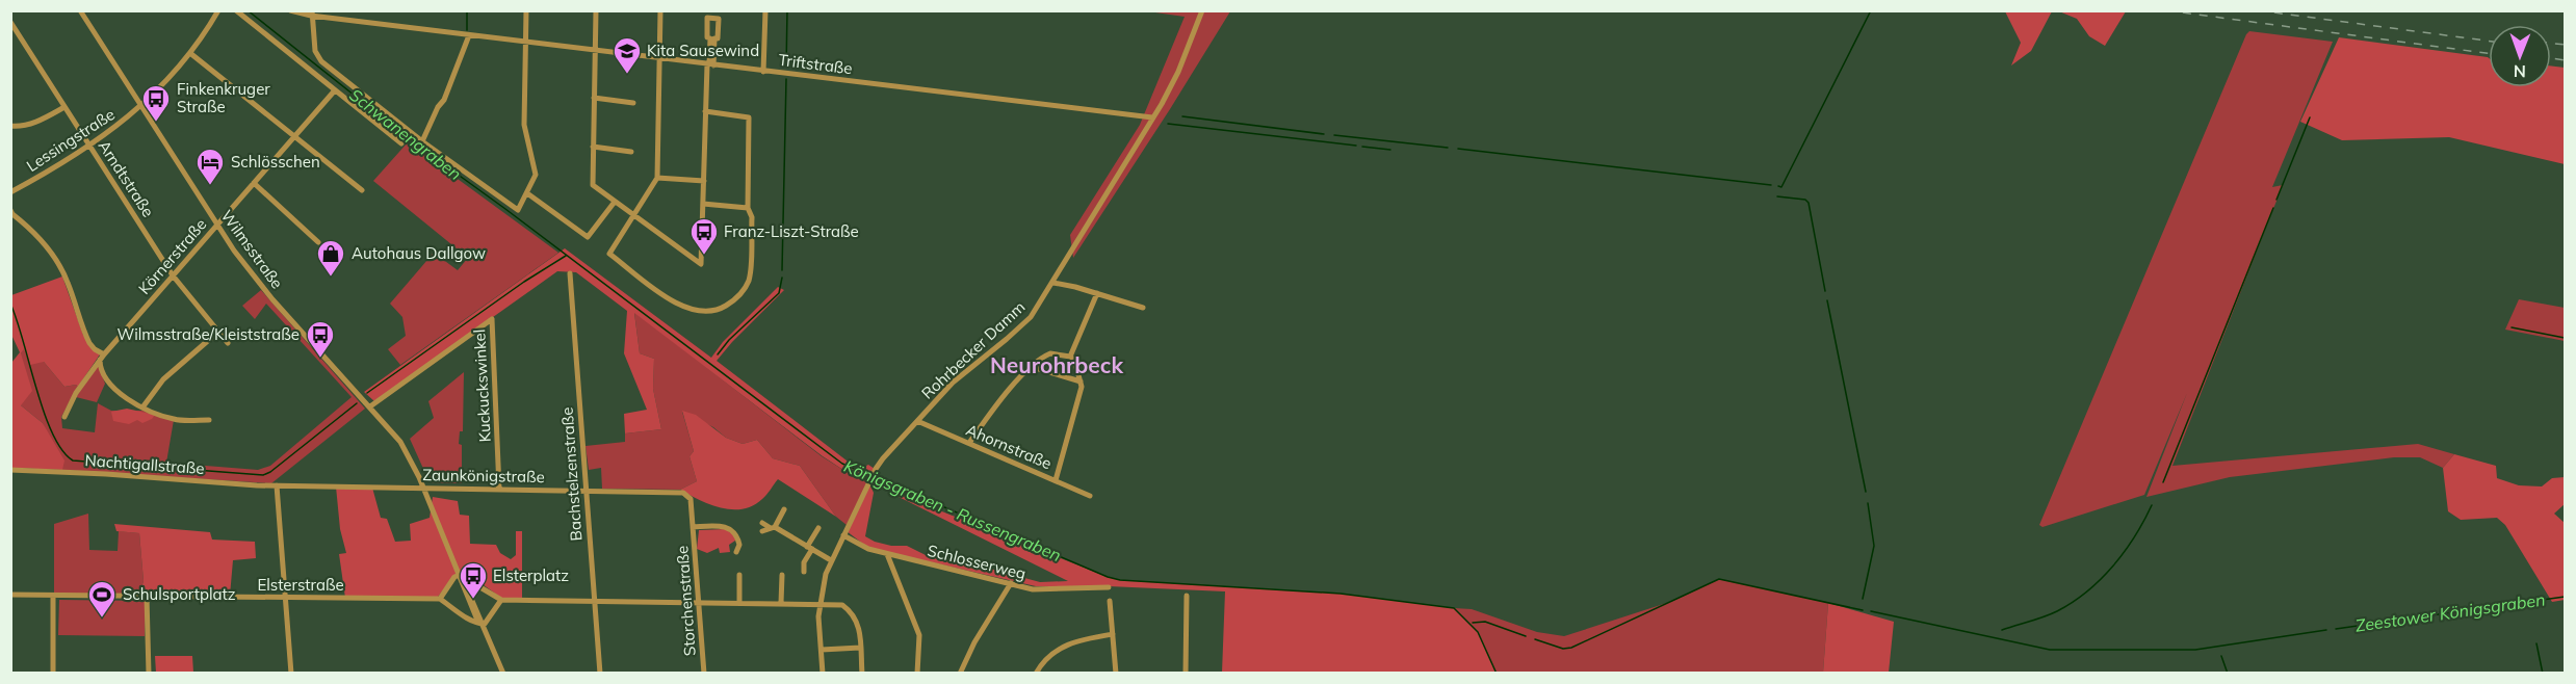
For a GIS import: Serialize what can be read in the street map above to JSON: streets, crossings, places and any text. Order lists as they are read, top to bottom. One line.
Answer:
{"streets":{"street":["Triftstraße","Lessingstraße","Arndtstraße","Wilmsstraße","Körnerstraße","Rohrbecker Damm","Kuckuckswinkel","Ahornstraße","Nachtigallstraße","Bachstelzenstraße","Zaunkönigstraße","Schlosserweg","Elsterstraße","Storchenstraße"]},"crossings":[["Triftstraße","Rohrbecker Damm"],["Lessingstraße","Arndtstraße"],["Lessingstraße","Wilmsstraße"],["Arndtstraße","Körnerstraße"],["Wilmsstraße","Körnerstraße"],["Wilmsstraße","Kuckuckswinkel"],["Wilmsstraße","Zaunkönigstraße"],["Rohrbecker Damm","Ahornstraße"],["Rohrbecker Damm","Schlosserweg"],["Kuckuckswinkel","Zaunkönigstraße"],["Nachtigallstraße","Zaunkönigstraße"],["Bachstelzenstraße","Zaunkönigstraße"],["Zaunkönigstraße","Storchenstraße"]],"districts":["Neurohrbeck"],"water":["Schwanengraben","Königsgraben - Russengraben","Zeestower Königsgraben"],"places":{"school or university":["Kita Sausewind"],"bus stop":["Finkenkruger Straße","Franz-Liszt-Straße","Wilmsstraße/Kleiststraße","Elsterplatz"],"hotel":["Schlösschen"],"shop":["Autohaus Dallgow"],"sports":["Schulsportplatz"]},"north":"bottom"}
